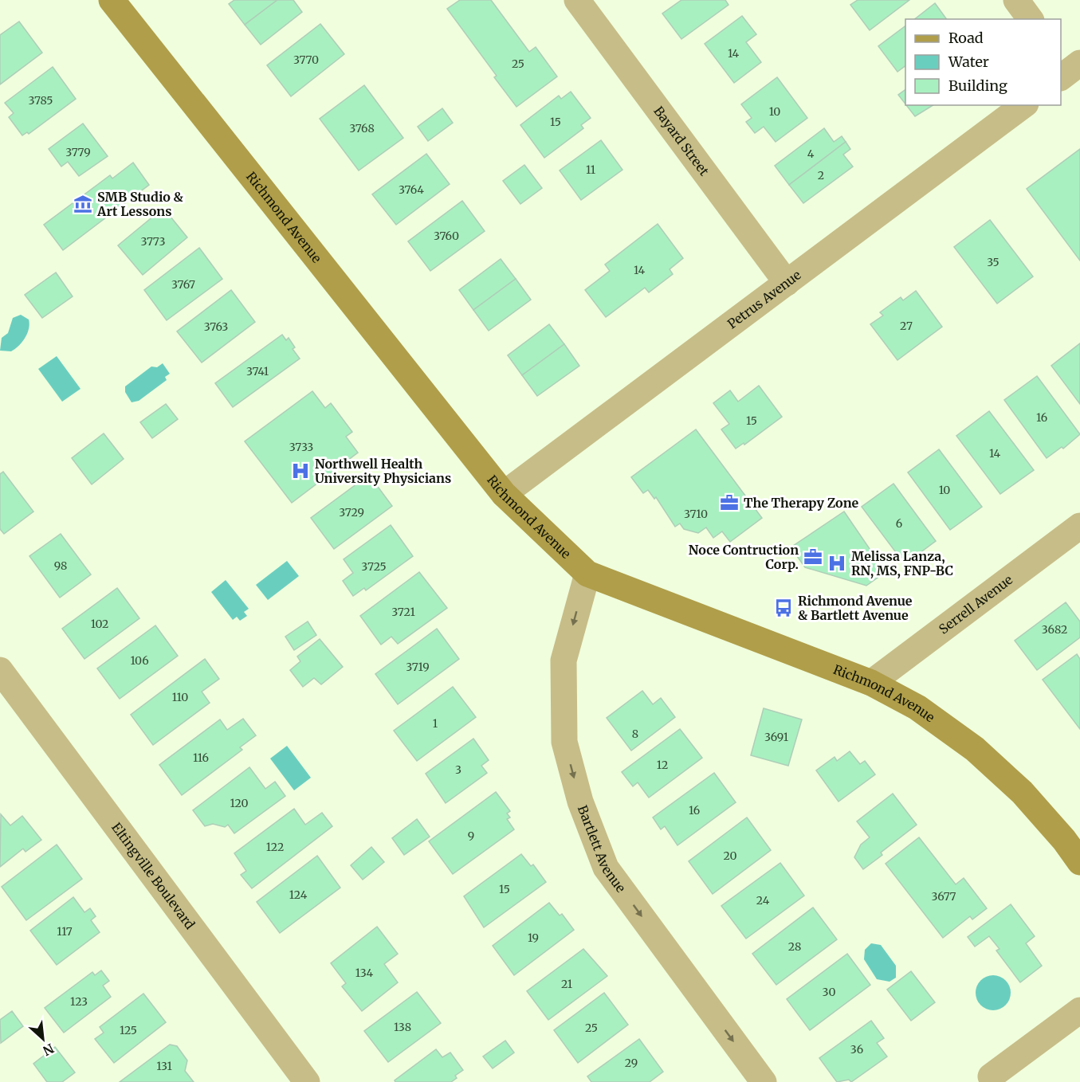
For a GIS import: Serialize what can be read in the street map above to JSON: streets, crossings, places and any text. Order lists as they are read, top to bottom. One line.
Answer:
{"streets":{"main road":["Richmond Avenue"],"street":["Bayard Street","Petrus Avenue","Serrell Avenue","Bartlett Avenue","Eltingville Boulevard"]},"crossings":[["Bayard Street","Petrus Avenue"],["Richmond Avenue","Petrus Avenue"],["Richmond Avenue","Serrell Avenue"],["Richmond Avenue","Bartlett Avenue"]],"one_way":["Bartlett Avenue"],"places":{"museum":["SMB Studio & Art Lessons"],"hospital":["Northwell Health University Physicians","Melissa Lanza, RN, MS, FNP-BC"],"office":["The Therapy Zone","Noce Contruction Corp."],"bus stop":["Richmond Avenue & Bartlett Avenue"]},"house_numbers":["14","3770","25","3785","10","15","3768","3779","4","11","2","3764","3760","3773","35","14","3767","27","3763","3741","16","15","3733","14","10","3729","3710","6","98","3725","3721","102","3682","106","3719","110","1","8","3691","116","12","3","120","16","9","122","20","15","124","3677","24","117","19","28","134","21","30","123","138","25","125","36","29","131"],"legend":["Road","Water","Building"],"north":"bottom right"}
